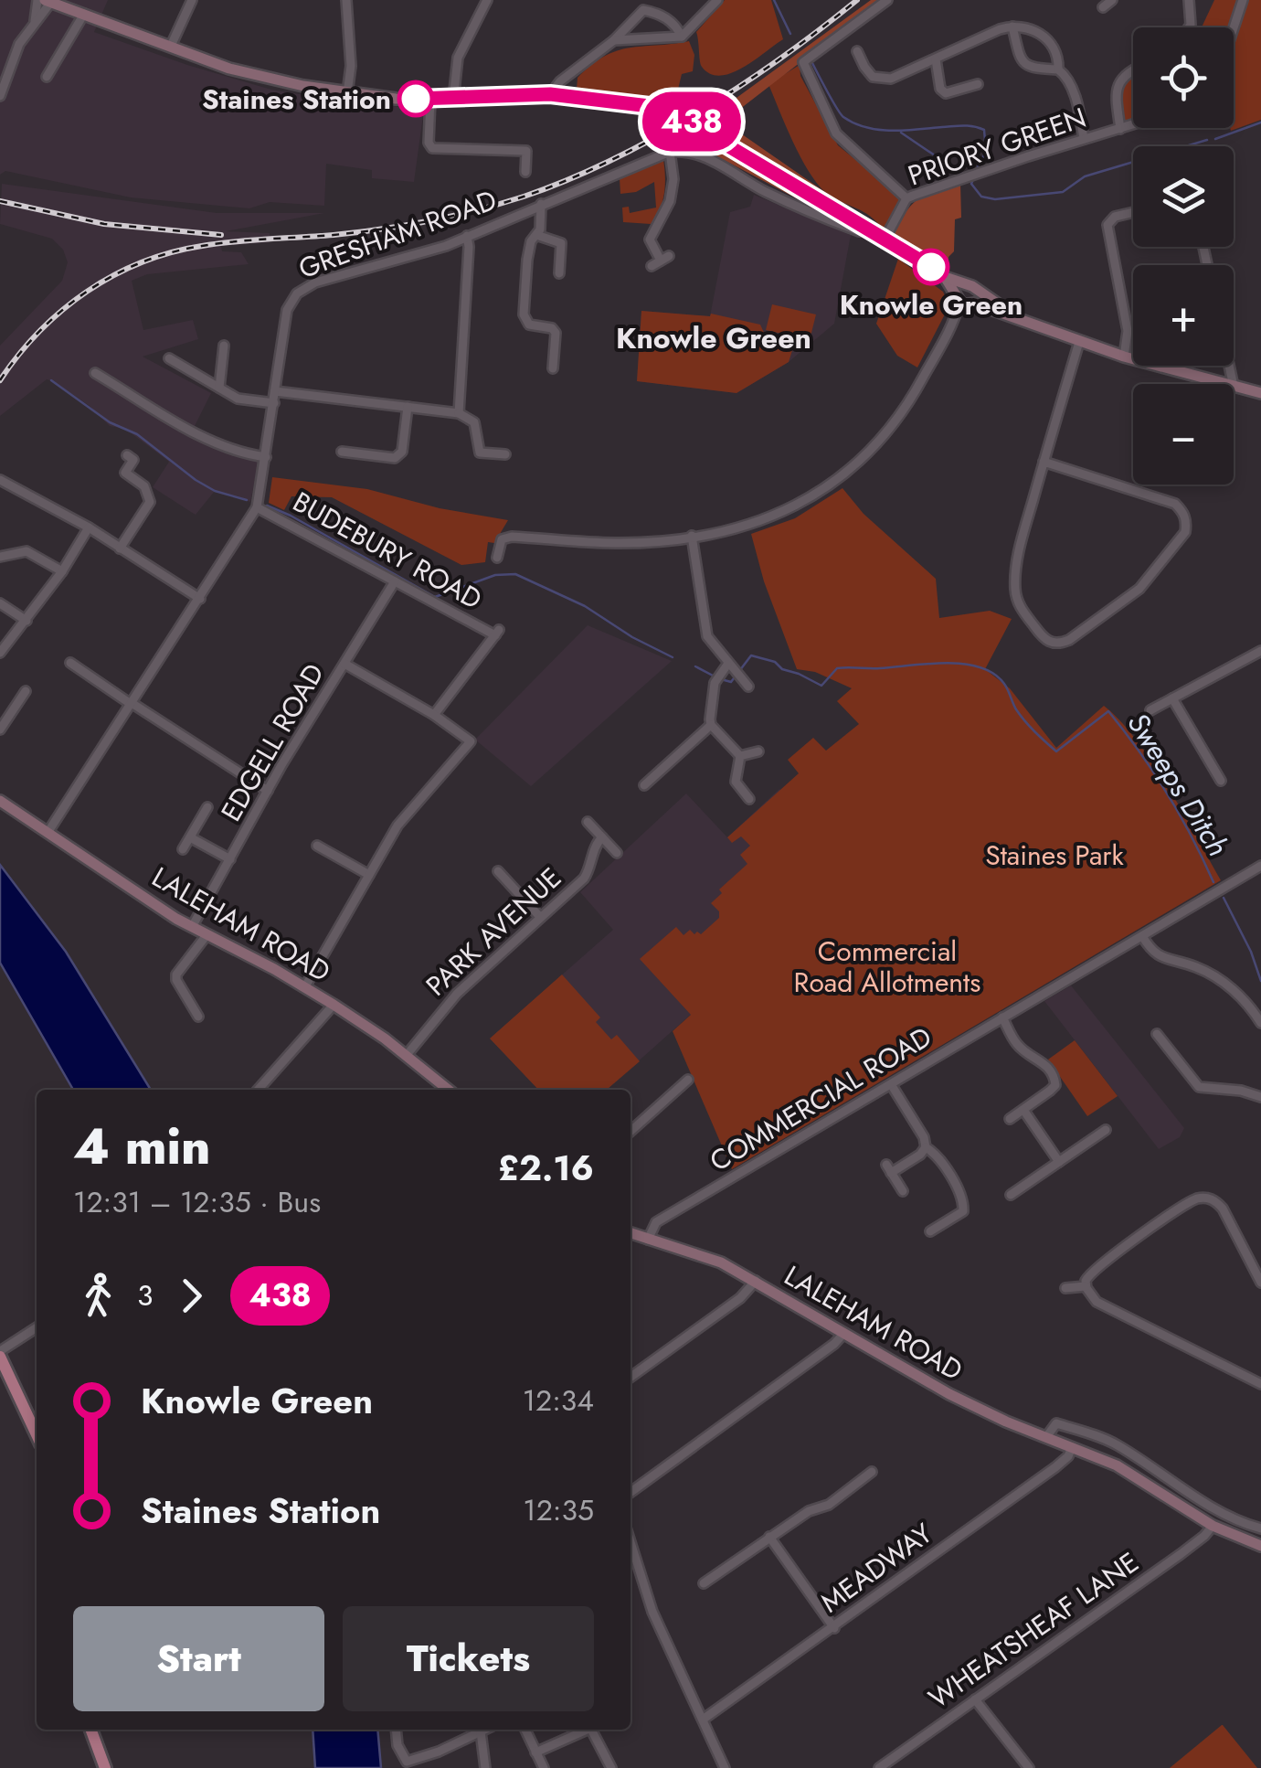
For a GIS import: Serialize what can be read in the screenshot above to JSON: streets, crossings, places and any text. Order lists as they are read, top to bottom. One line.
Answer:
{"streets":{"street":["PRIORY GREEN","GRESHAM ROAD","BUDEBURY ROAD","EDGELL ROAD","LALEHAM ROAD","PARK AVENUE","COMMERCIAL ROAD","MEADWAY","WHEATSHEAF LANE"]},"crossings":[["GRESHAM ROAD","BUDEBURY ROAD"],["GRESHAM ROAD","LALEHAM ROAD"],["BUDEBURY ROAD","EDGELL ROAD"],["EDGELL ROAD","LALEHAM ROAD"],["LALEHAM ROAD","PARK AVENUE"],["LALEHAM ROAD","COMMERCIAL ROAD"],["LALEHAM ROAD","MEADWAY"],["LALEHAM ROAD","WHEATSHEAF LANE"]],"districts":["Knowle Green"],"water":["Sweeps Ditch"],"parks":["Staines Park","Commercial Road Allotments"],"places":["Staines Station","Knowle Green"],"lines":["bus line 438"],"page":{"on_map":"438","map_buttons":["+","−"],"heading":["4 min","12:31 – 12:35 · Bus","£2.16"],"legs":["3","438"],"list":[{"name":"Knowle Green","value":"12:34"},{"name":"Staines Station","value":"12:35"}],"buttons":["Start","Tickets"]}}
